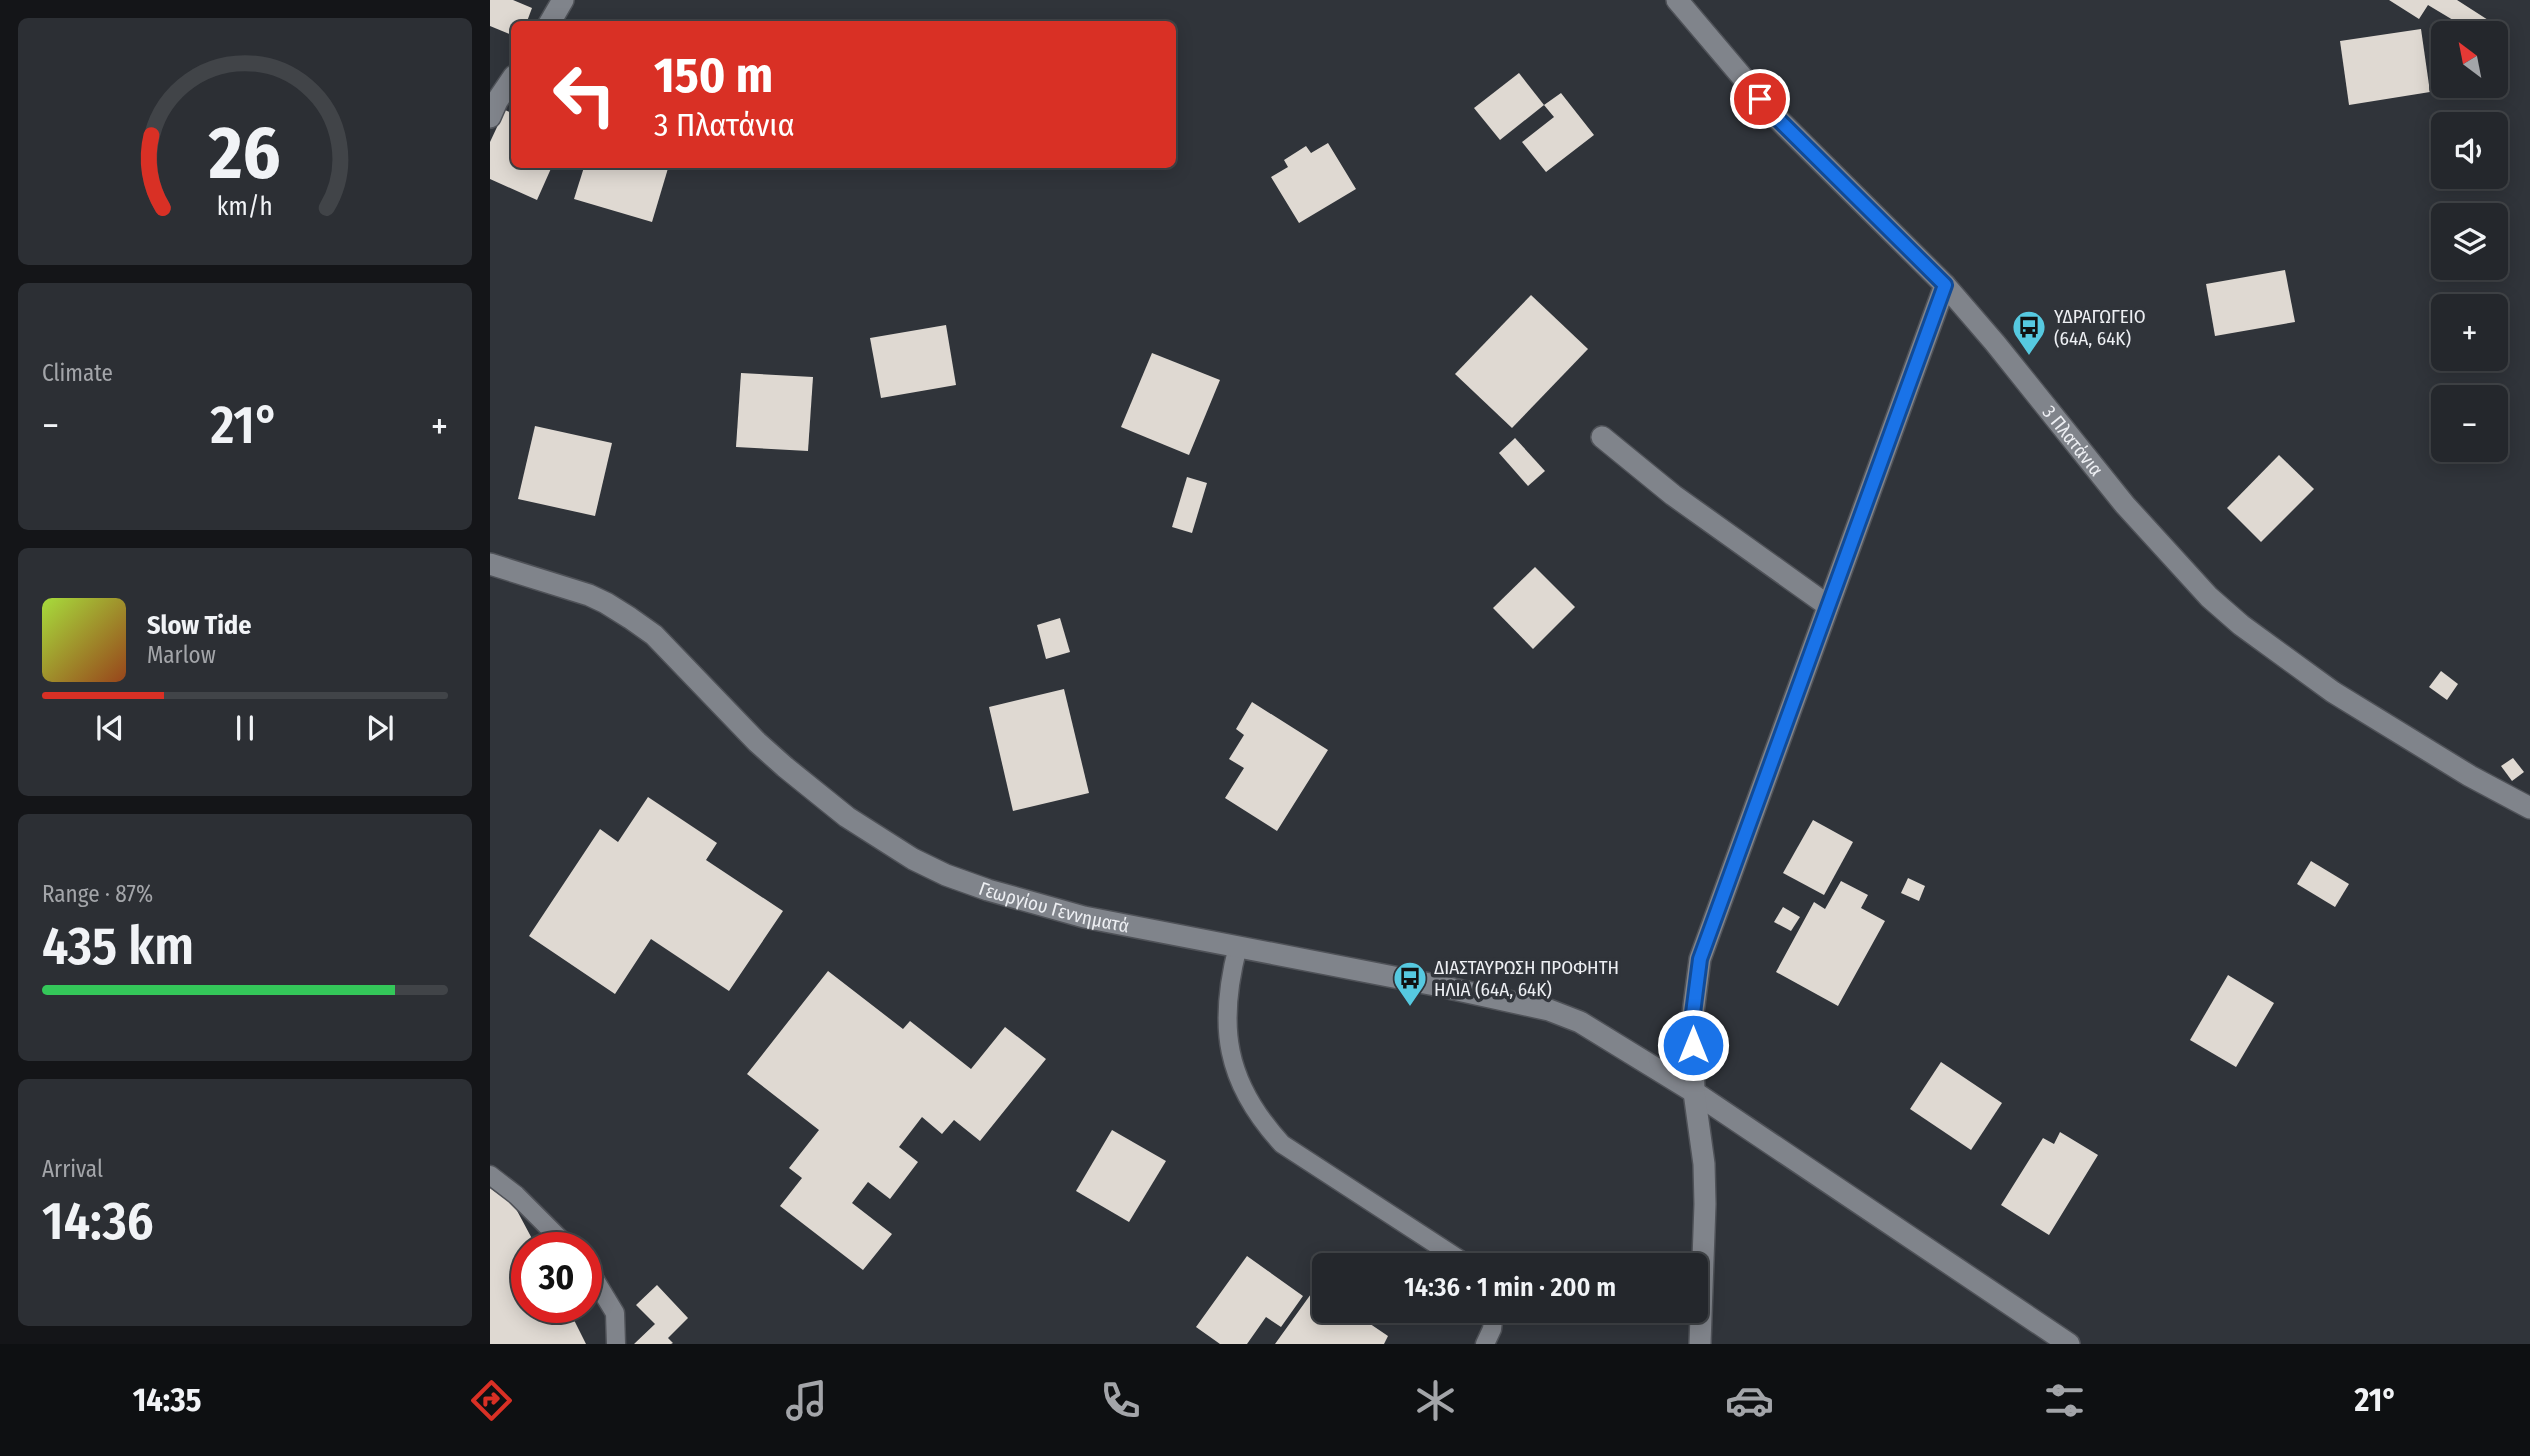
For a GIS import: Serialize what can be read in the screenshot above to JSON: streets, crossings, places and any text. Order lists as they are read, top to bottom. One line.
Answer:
{"streets":{"street":["3 Πλατάνια","Γεωργίου Γεννηματά"]},"places":{"bus stop":["ΥΔΡΑΓΩΓΕΙΟ (64Α, 64Κ)","ΔΙΑΣΤΑΥΡΩΣΗ ΠΡΟΦΗΤΗ ΗΛΙΑ (64Α, 64Κ)"]},"north":"top left","page":{"map_buttons":["+","−"],"turn":["150 m","3 Πλατάνια"],"tile":["Climate",["Range · 87%","435 km"],["Arrival","14:36"]],"heat":["−","21°","+"],"song":["Slow Tide","Marlow"],"limit":"30","trip":"14:36 · 1 min · 200 m","tabs":["14:35","21°"],"gauge":["26","km/h"]}}
